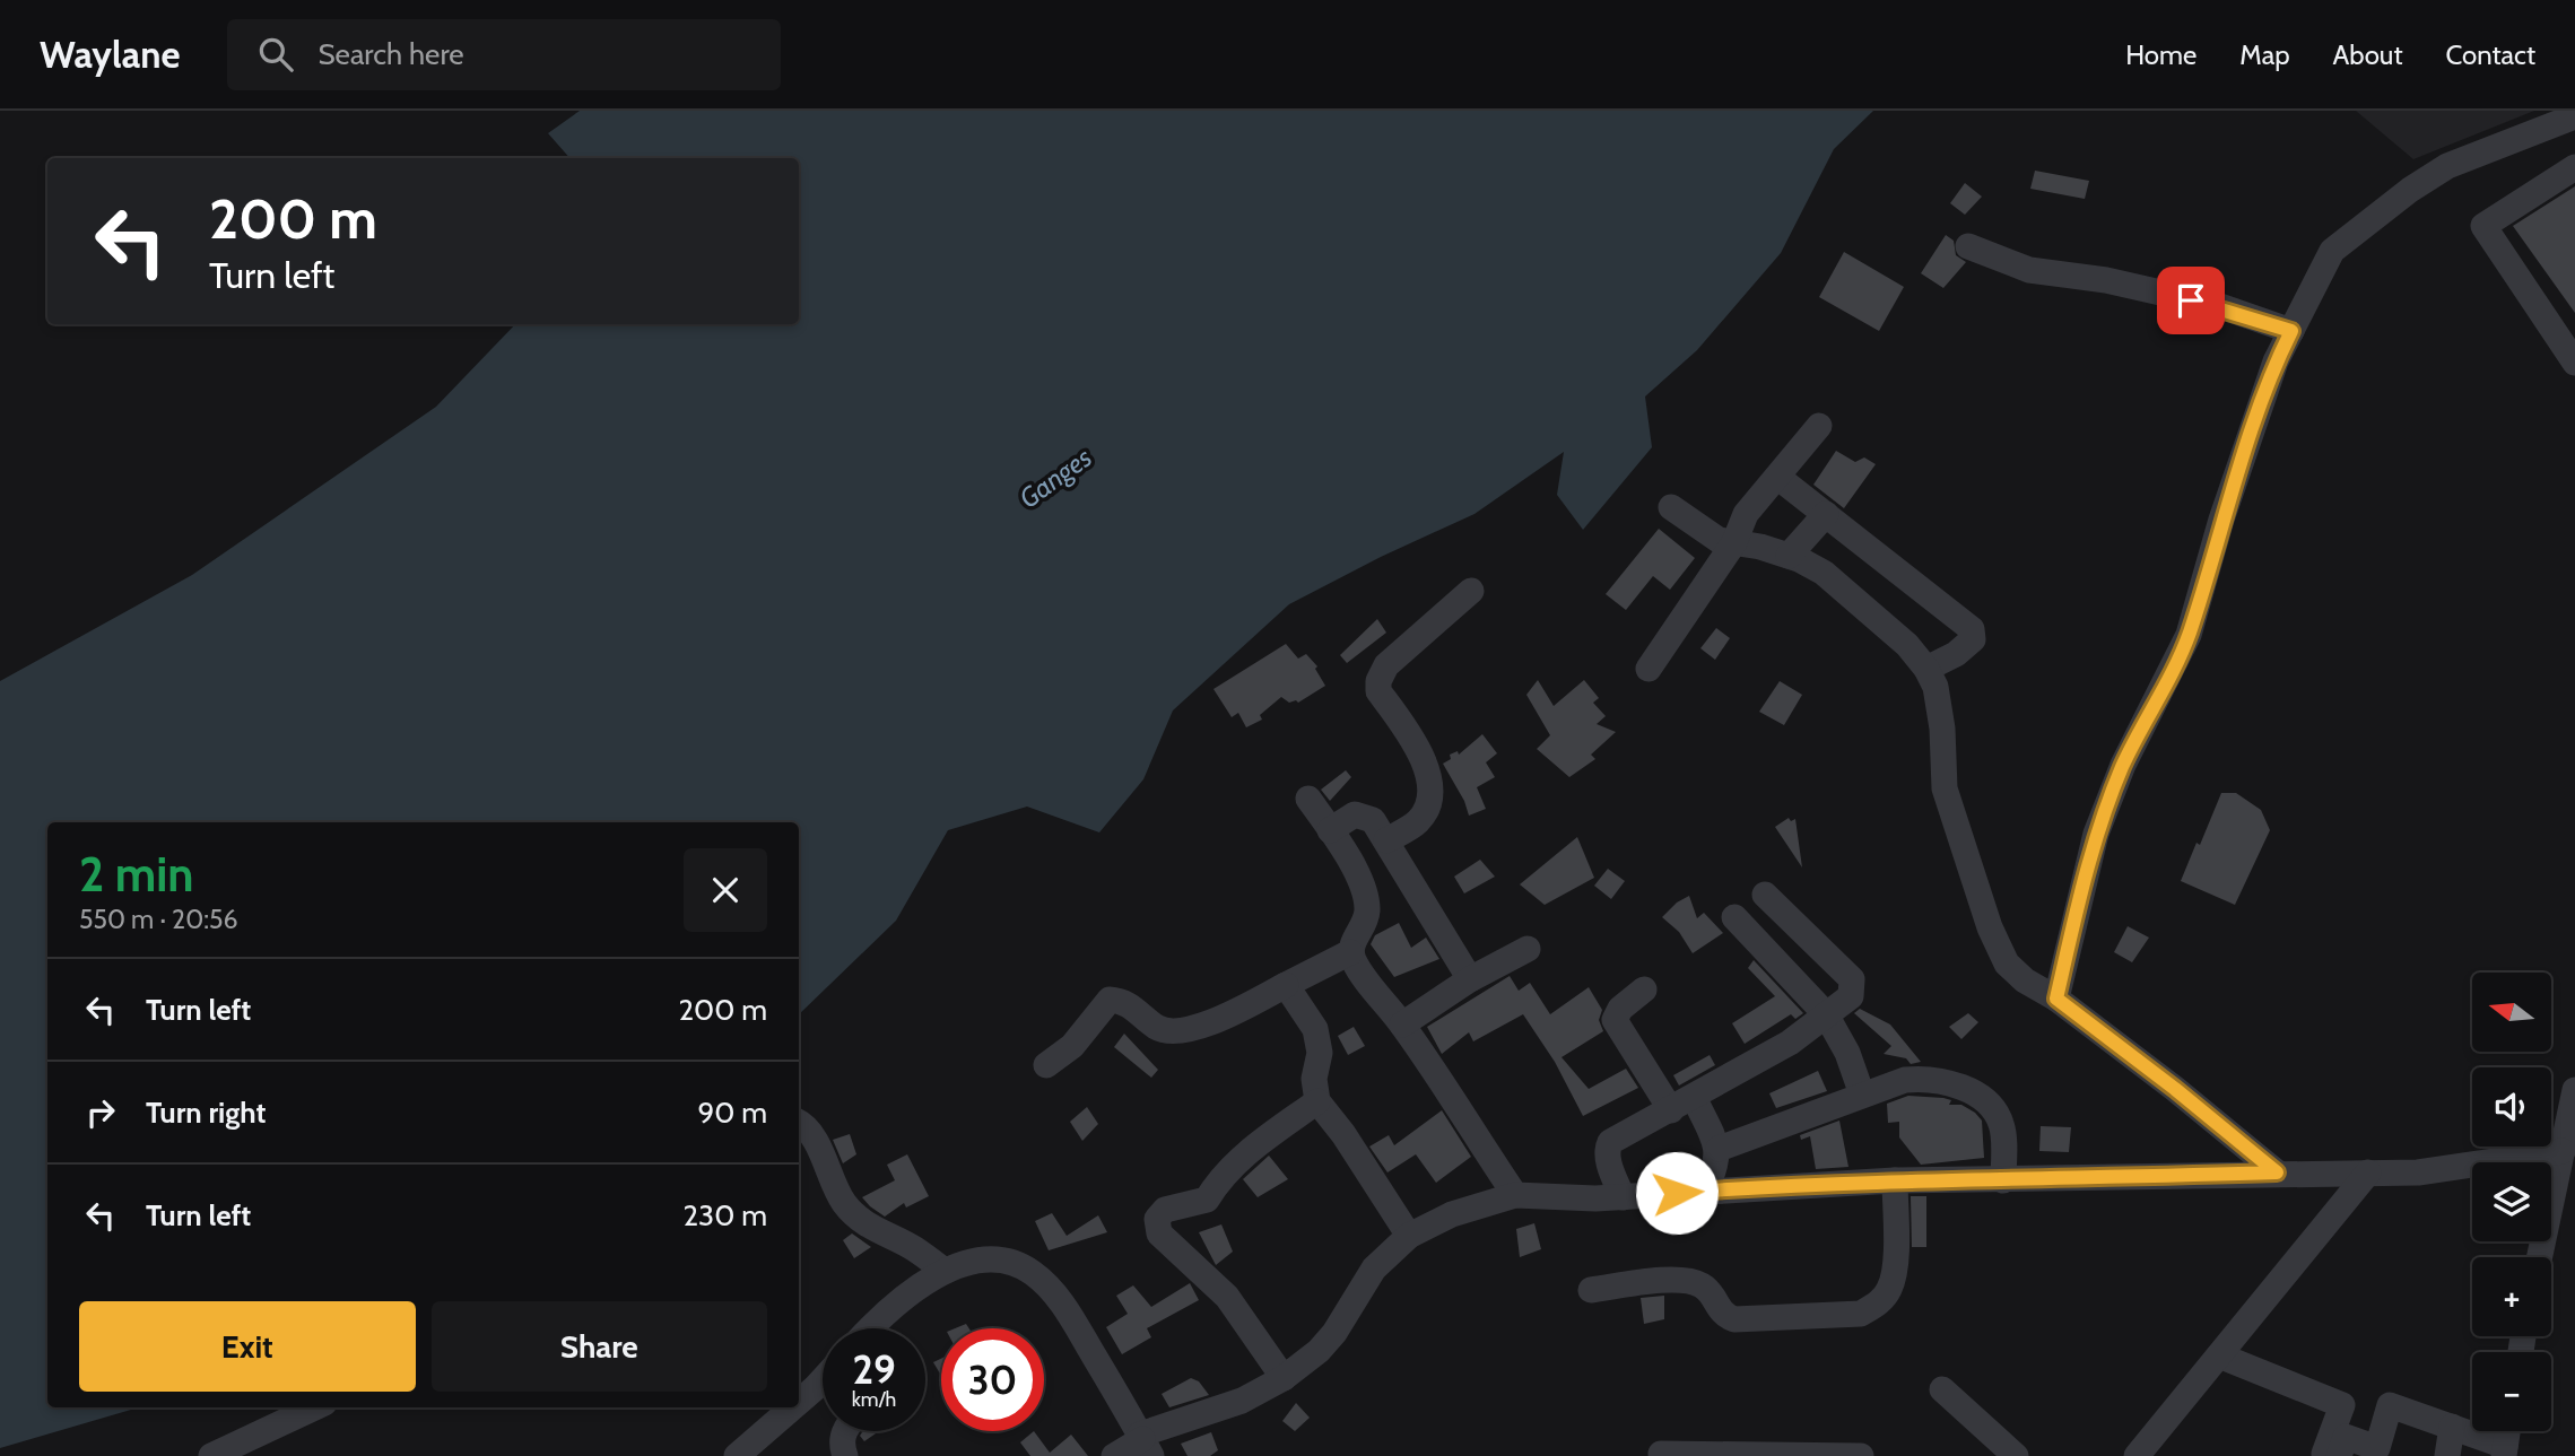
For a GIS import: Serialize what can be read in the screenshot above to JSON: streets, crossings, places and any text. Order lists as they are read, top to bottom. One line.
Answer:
{"water":["Ganges"],"north":"left","page":{"header":"Waylane","search":"Search here","nav":["Home","Map","About","Contact"],"turn":["200 m","Turn left"],"heading":["2 min","550 m · 20:56"],"list":[{"name":"Turn left","value":"200 m"},{"name":"Turn right","value":"90 m"},{"name":"Turn left","value":"230 m"}],"map_buttons":["+","−"],"buttons":["Exit","Share"],"speed":"29 km/h","limit":"30"}}
